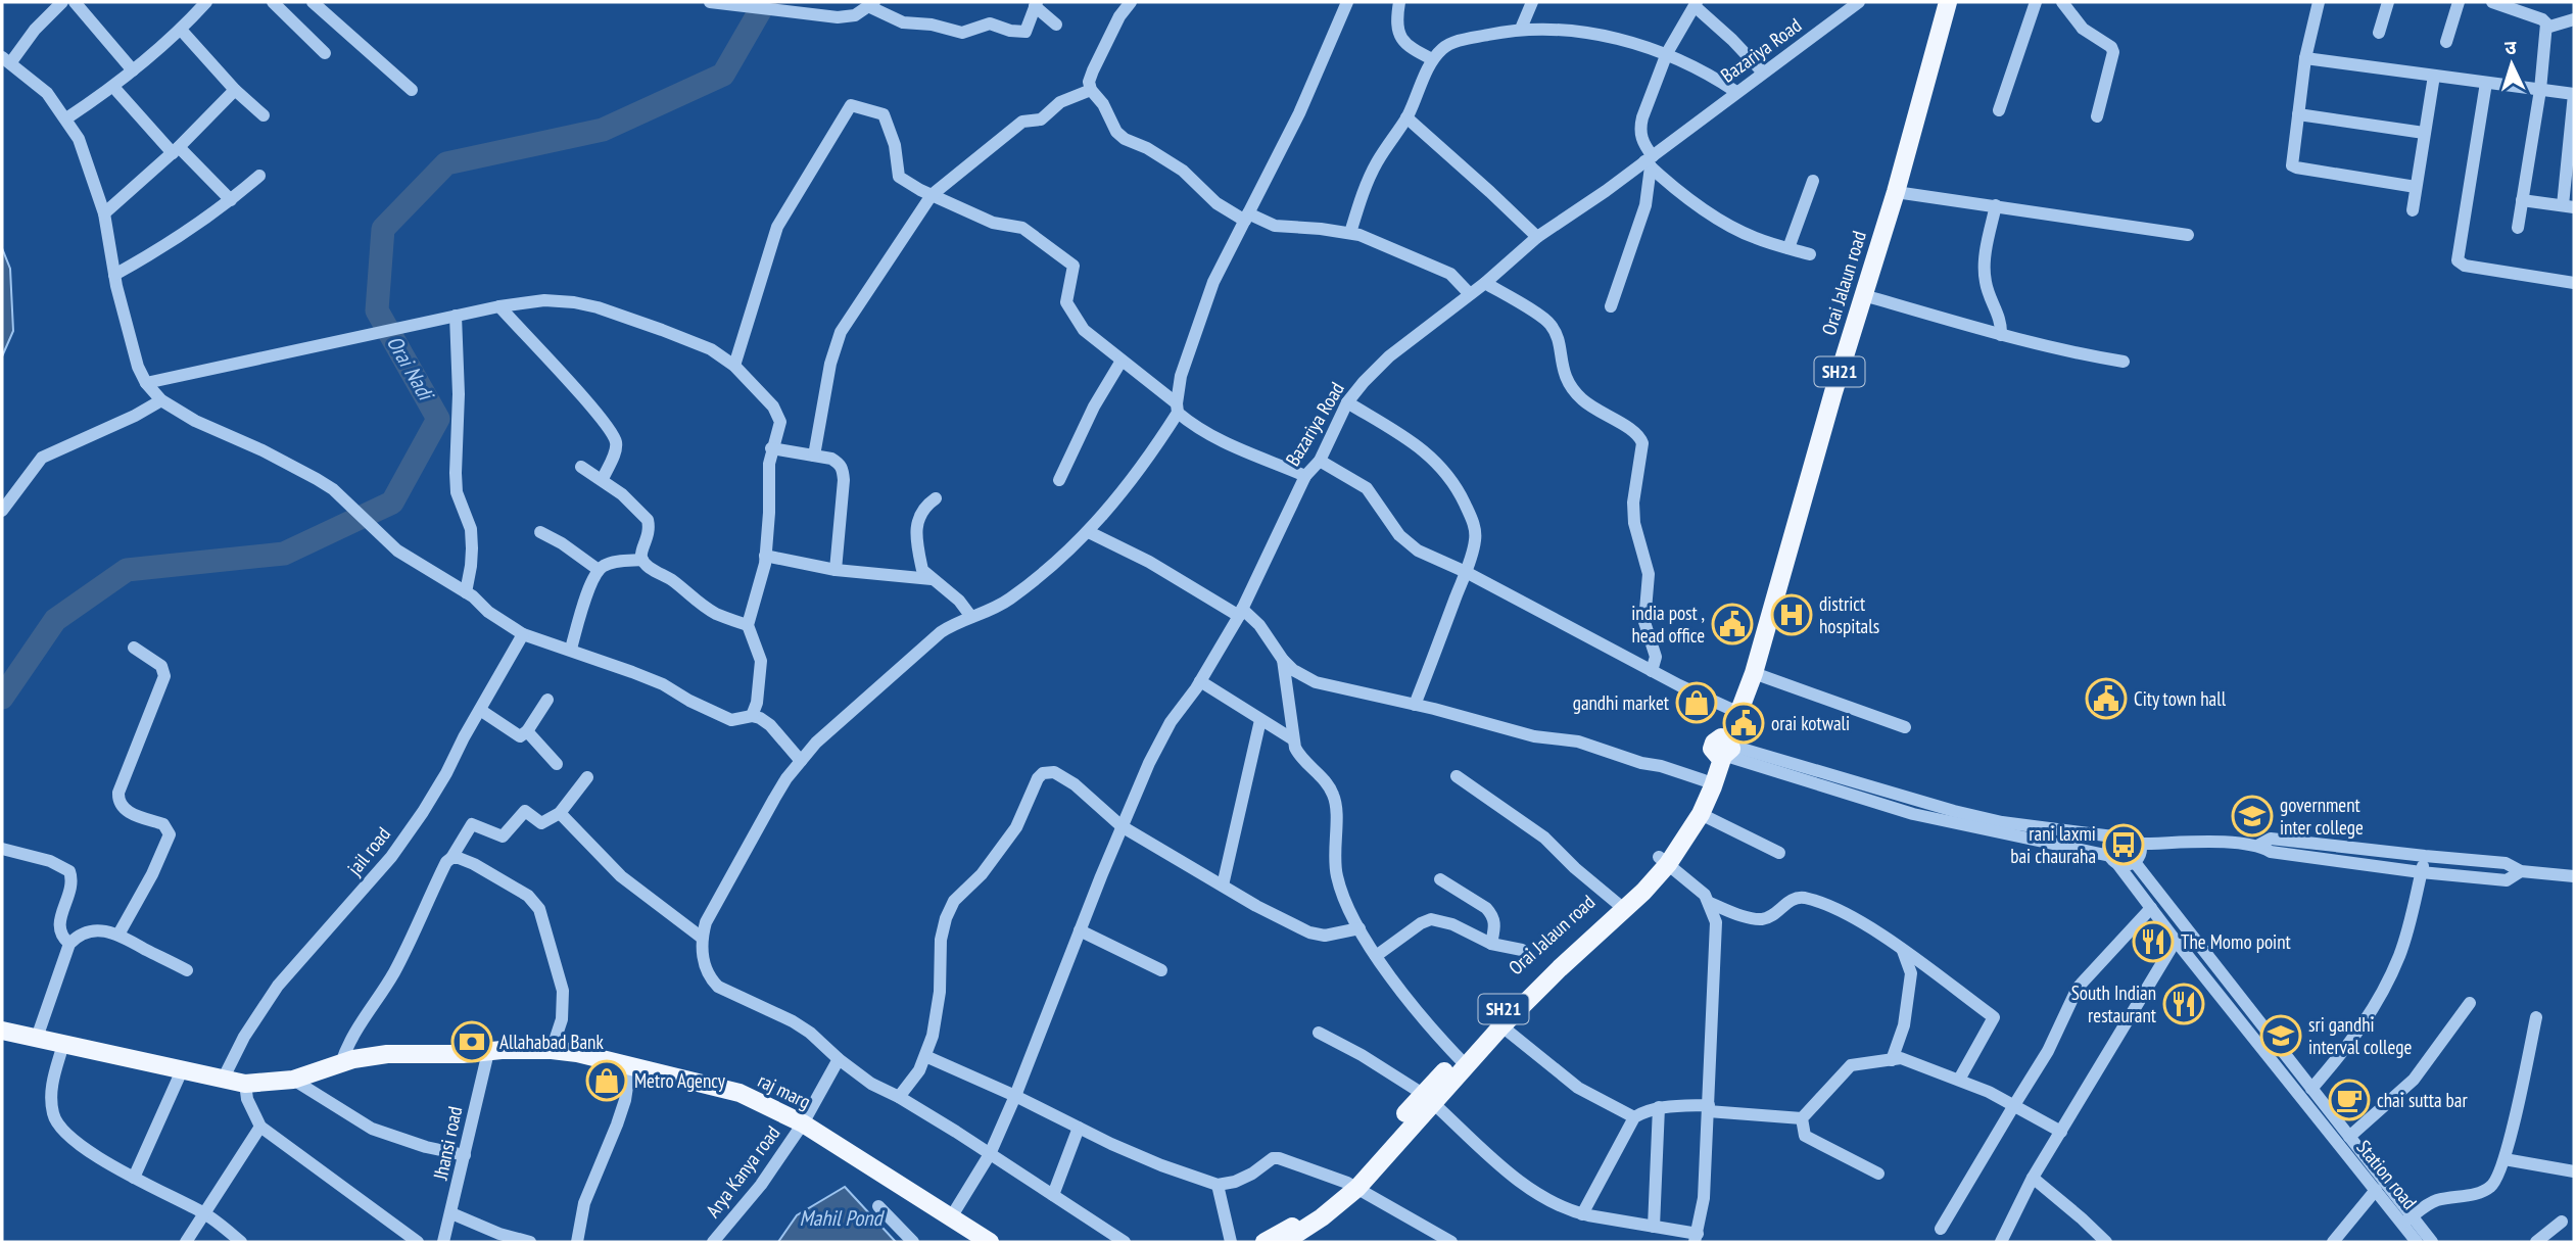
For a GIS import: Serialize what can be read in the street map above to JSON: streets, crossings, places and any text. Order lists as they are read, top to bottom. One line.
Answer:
{"streets":{"main road":["Orai Jalaun road","SH21","raj marg"],"street":["Bazariya Road","jail road","Jhansi road","Arya Kanya road","Station road"]},"crossings":[["Bazariya Road","raj marg"],["raj marg","Jhansi road"],["raj marg","Arya Kanya road"]],"water":["Orai Nadi","Mahil Pond"],"places":{"hospital":["district hospitals"],"public building":["india post , head office","City town hall","orai kotwali"],"shop":["gandhi market","Metro Agency"],"school or university":["government inter college","sri gandhi interval college"],"bus stop":["rani laxmi bai chauraha"],"restaurant":["The Momo point","South Indian restaurant"],"bank":["Allahabad Bank"],"cafe":["chai sutta bar"]},"north":"top"}
